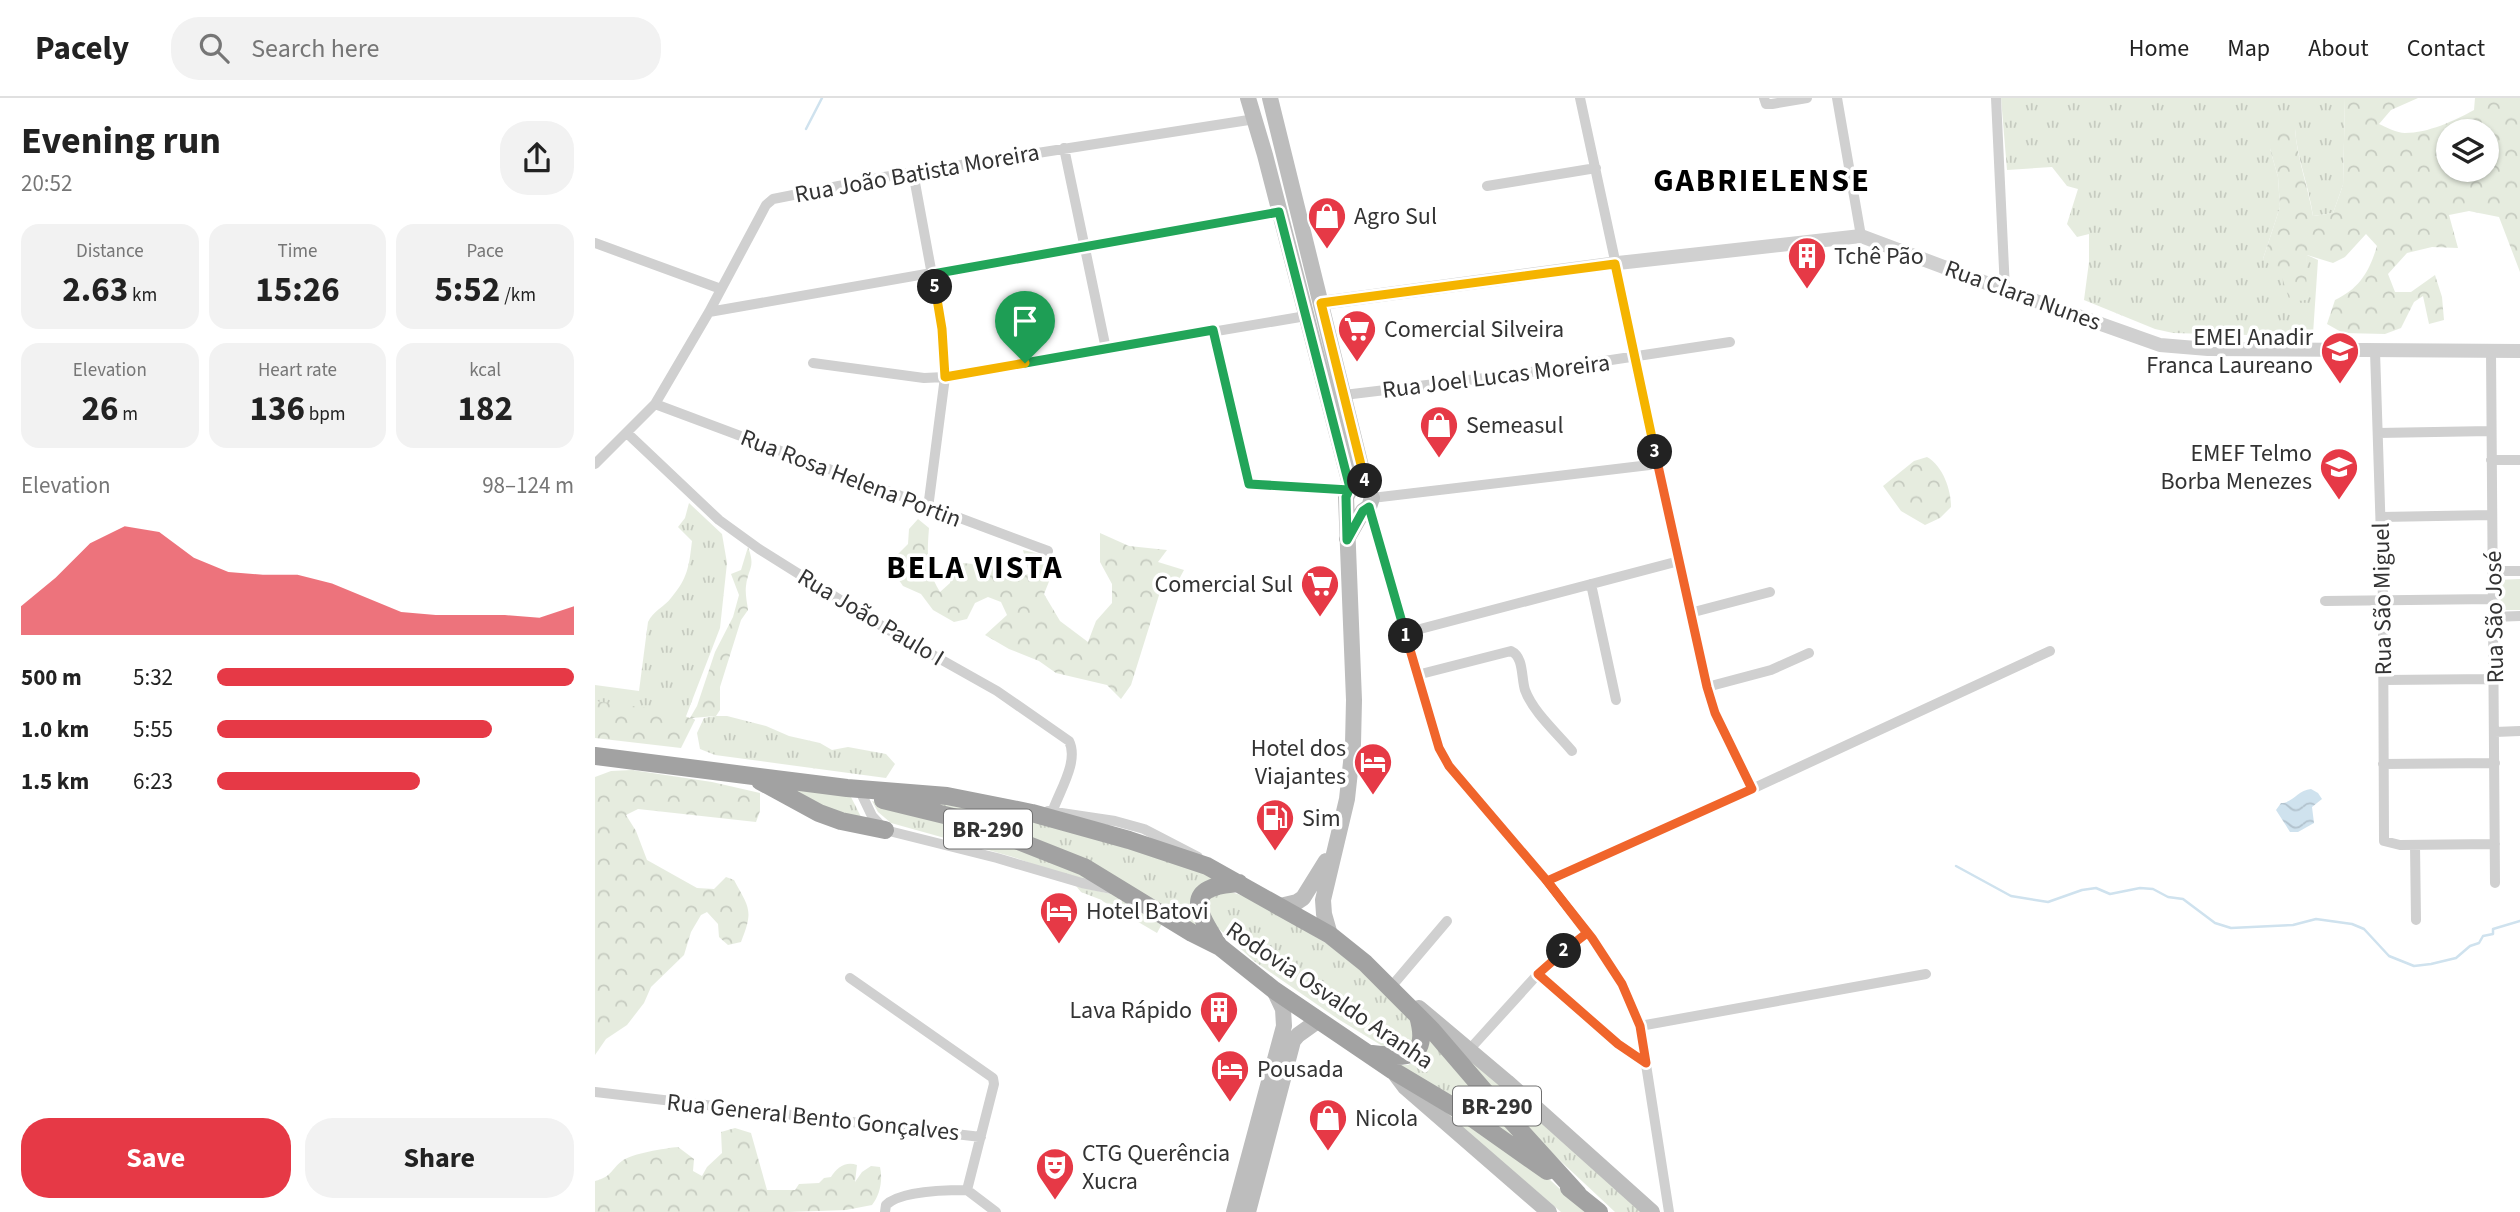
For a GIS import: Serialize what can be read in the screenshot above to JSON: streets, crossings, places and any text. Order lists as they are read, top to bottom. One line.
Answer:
{"streets":{"highway":["BR-290","Rodovia Osvaldo Aranha"],"street":["Rua João Batista Moreira","Rua Clara Nunes","Rua Joel Lucas Moreira","Rua Rosa Helena Portin","Rua São Miguel","Rua João Paulo I","Rua São José","Rua General Bento Gonçalves"]},"crossings":[["Rua João Batista Moreira","Rua Rosa Helena Portin"],["Rua João Batista Moreira","Rua João Paulo I"],["Rua Clara Nunes","Rua São Miguel"],["Rua Clara Nunes","Rua São José"],["BR-290","Rodovia Osvaldo Aranha"]],"districts":["GABRIELENSE","BELA VISTA"],"places":{"shop":["Agro Sul","Semeasul","Nicola"],"building":["Tchê Pão","Lava Rápido"],"supermarket":["Comercial Silveira","Comercial Sul"],"school or university":["EMEI Anadir Franca Laureano","EMEF Telmo Borba Menezes"],"hotel":["Hotel dos Viajantes","Hotel Batovi","Pousada"],"fuel station":["Sim"],"theatre":["CTG Querência Xucra"]},"page":{"header":"Pacely","search":"Search here","nav":["Home","Map","About","Contact"],"heading":["Evening run","20:52"],"stats":[["Distance","2.63 km"],["Time","15:26"],["Pace","5:52 /km"],["Elevation","26 m"],["Heart rate","136 bpm"],["kcal","182"]],"pins":["5","3","4","1","2"],"chart":["Elevation","98–124 m"],"list":[{"name":"500 m","note":"5:32"},{"name":"1.0 km","note":"5:55"},{"name":"1.5 km","note":"6:23"}],"buttons":["Save","Share"]}}
